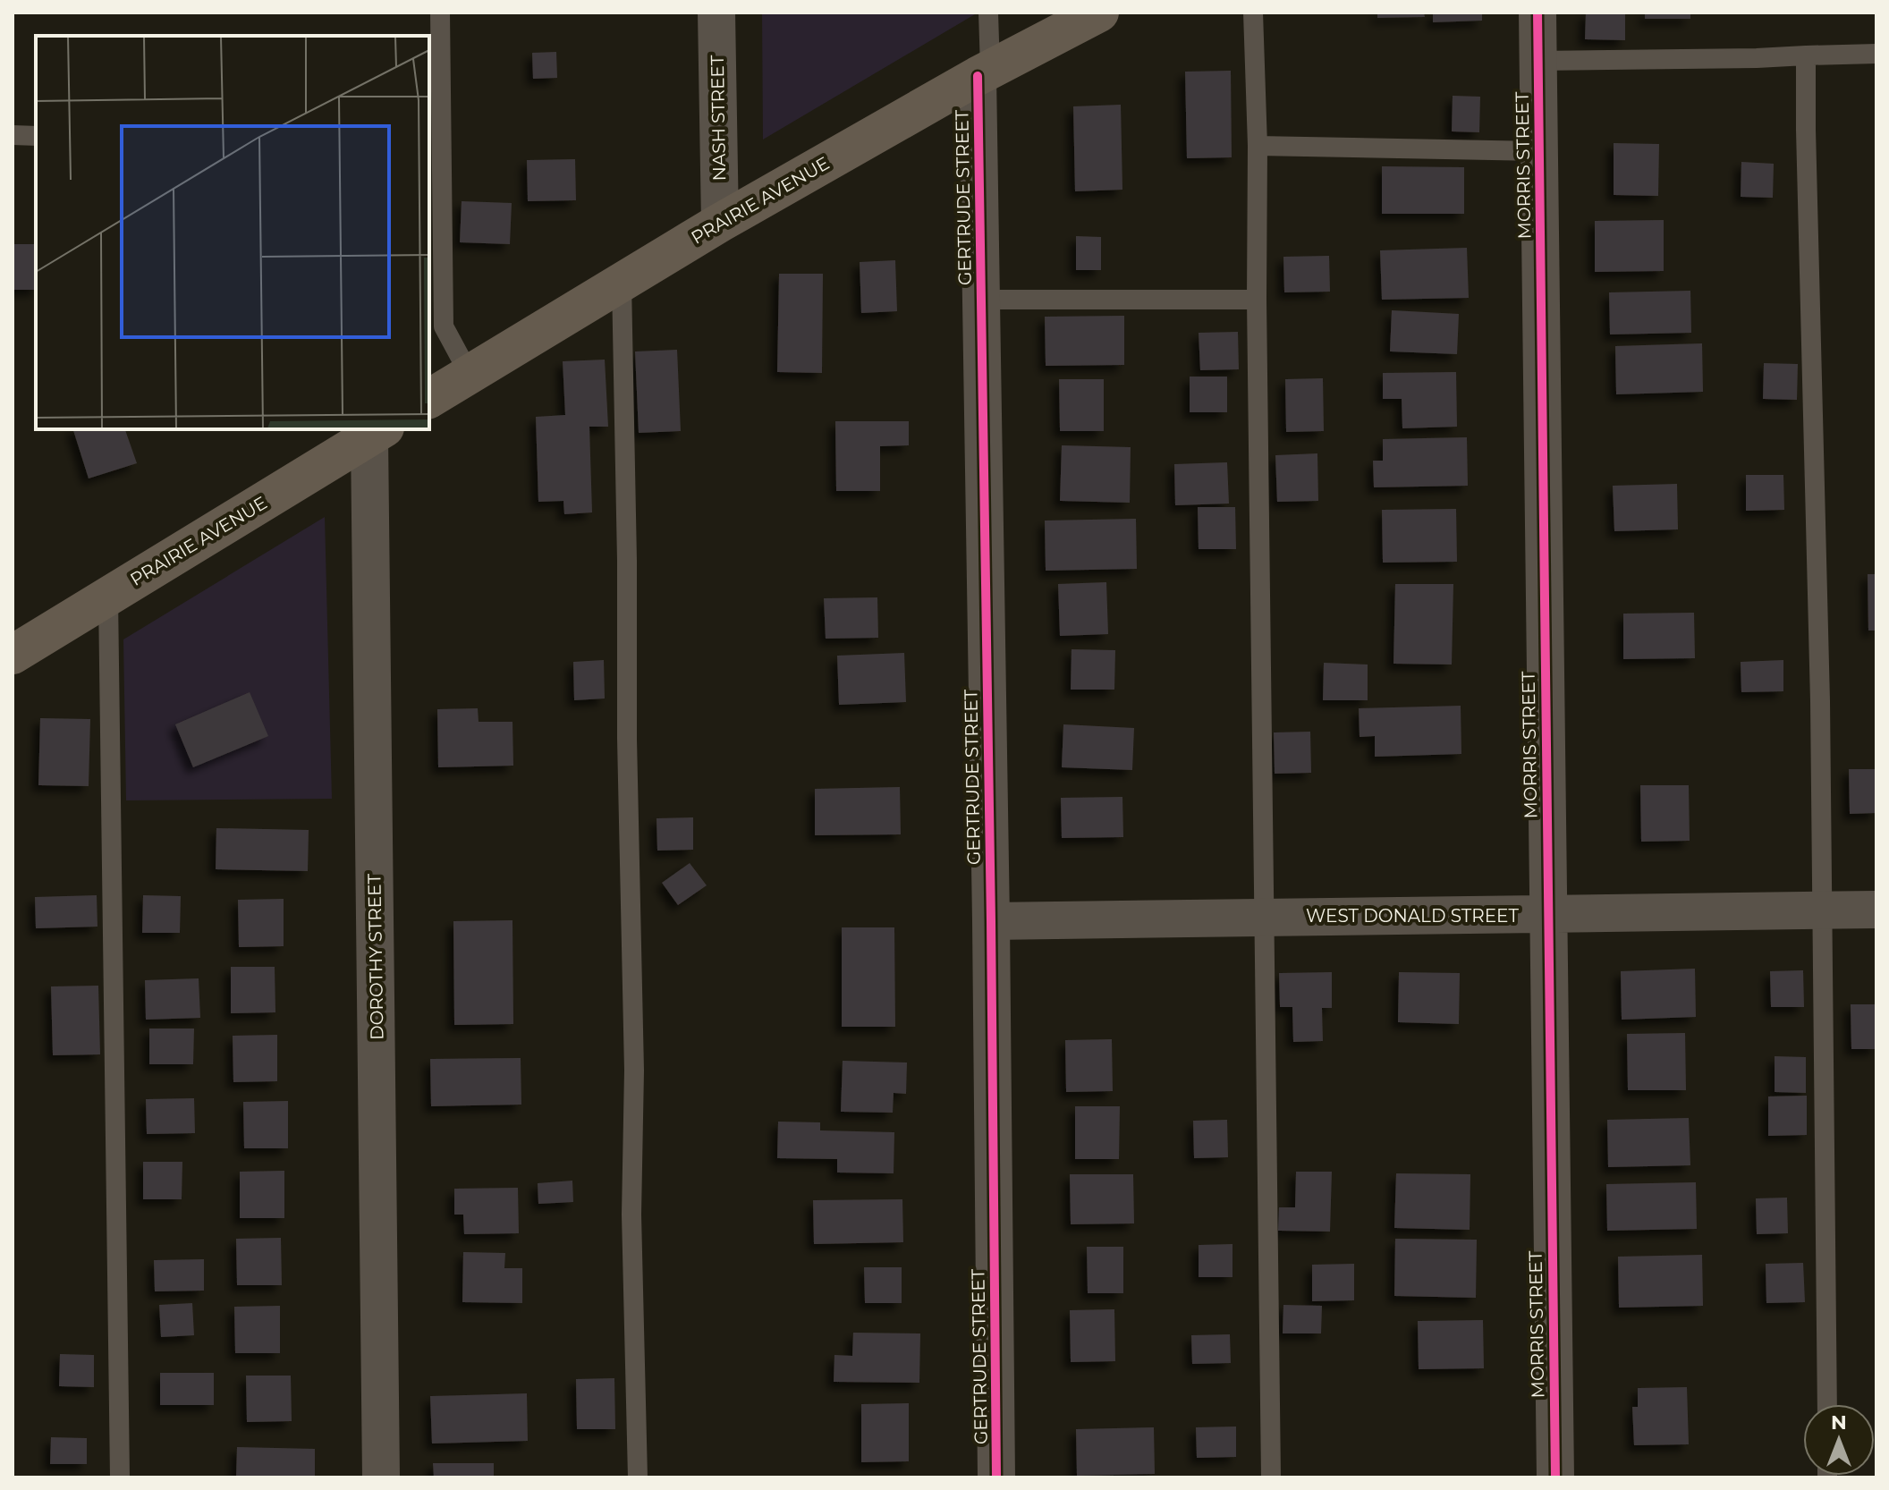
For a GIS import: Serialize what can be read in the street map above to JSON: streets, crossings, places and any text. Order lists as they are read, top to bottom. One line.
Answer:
{"streets":{"main road":["PRAIRIE AVENUE"],"street":["NASH STREET","MORRIS STREET","GERTRUDE STREET","WEST DONALD STREET","DOROTHY STREET"]},"crossings":[["NASH STREET","PRAIRIE AVENUE"],["MORRIS STREET","WEST DONALD STREET"],["GERTRUDE STREET","PRAIRIE AVENUE"],["GERTRUDE STREET","WEST DONALD STREET"],["PRAIRIE AVENUE","DOROTHY STREET"]],"north":"top"}
